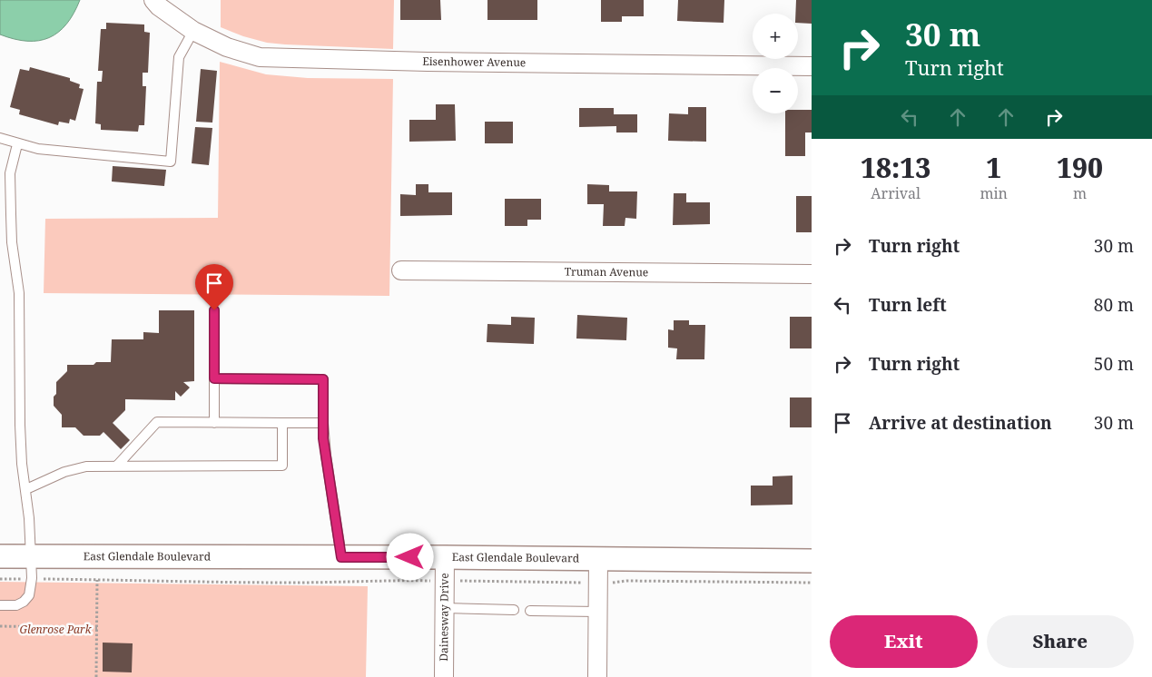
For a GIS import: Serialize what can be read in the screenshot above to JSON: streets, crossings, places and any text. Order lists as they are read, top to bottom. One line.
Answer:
{"streets":{"street":["Eisenhower Avenue","Truman Avenue","East Glendale Boulevard","Dainesway Drive"]},"crossings":[["East Glendale Boulevard","Dainesway Drive"]],"parks":["Glenrose Park"],"page":{"turn":["30 m","Turn right"],"map_buttons":["+","−"],"eta":["18:13","Arrival","1","min","190","m"],"list":[{"name":"Turn right","value":"30 m"},{"name":"Turn left","value":"80 m"},{"name":"Turn right","value":"50 m"},{"name":"Arrive at destination","value":"30 m"}],"buttons":["Exit","Share"]}}
